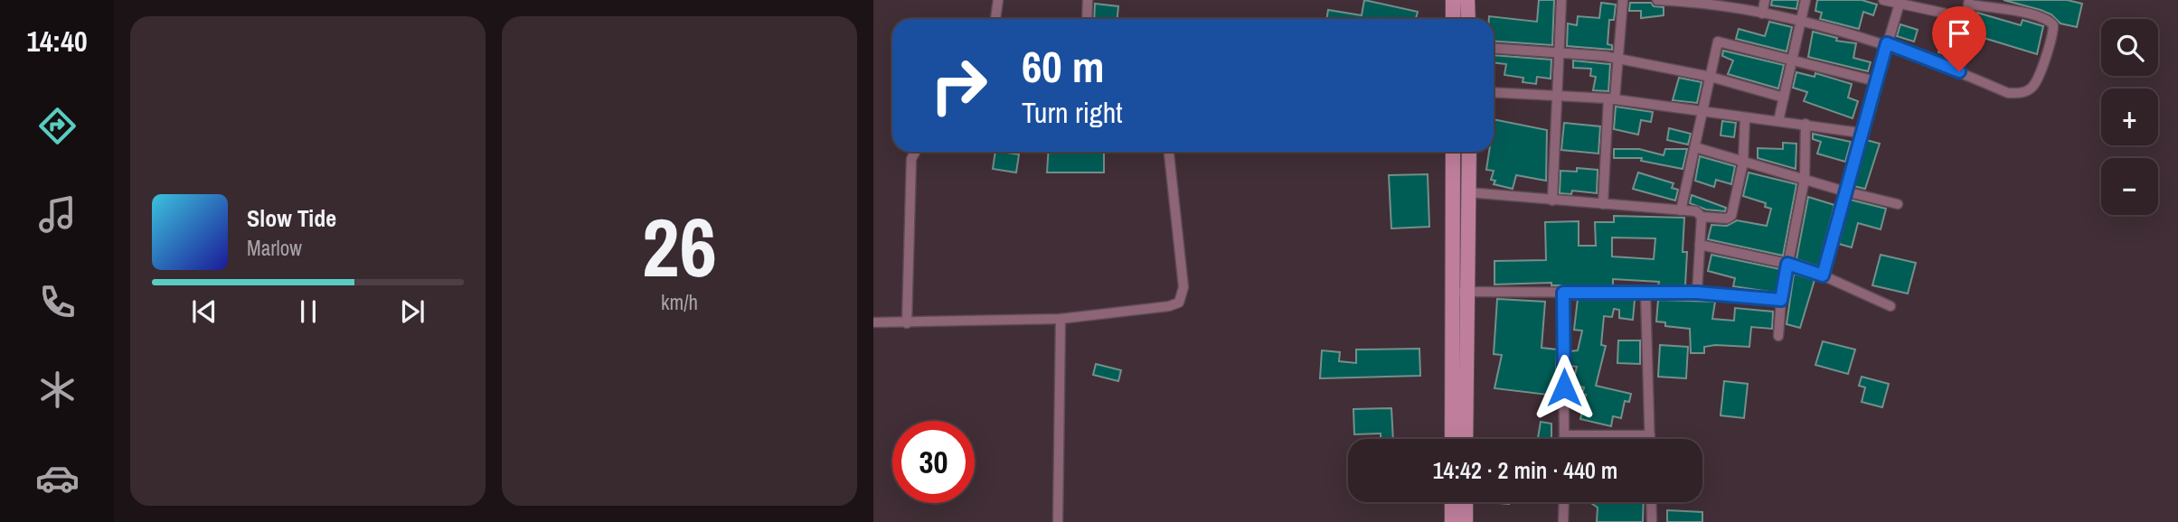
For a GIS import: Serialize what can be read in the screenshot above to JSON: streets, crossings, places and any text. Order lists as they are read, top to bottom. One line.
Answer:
{"page":{"tabs":"14:40","tile":["26","km/h"],"map_buttons":["+","−"],"turn":["60 m","Turn right"],"song":["Slow Tide","Marlow"],"limit":"30","trip":"14:42 · 2 min · 440 m"}}
